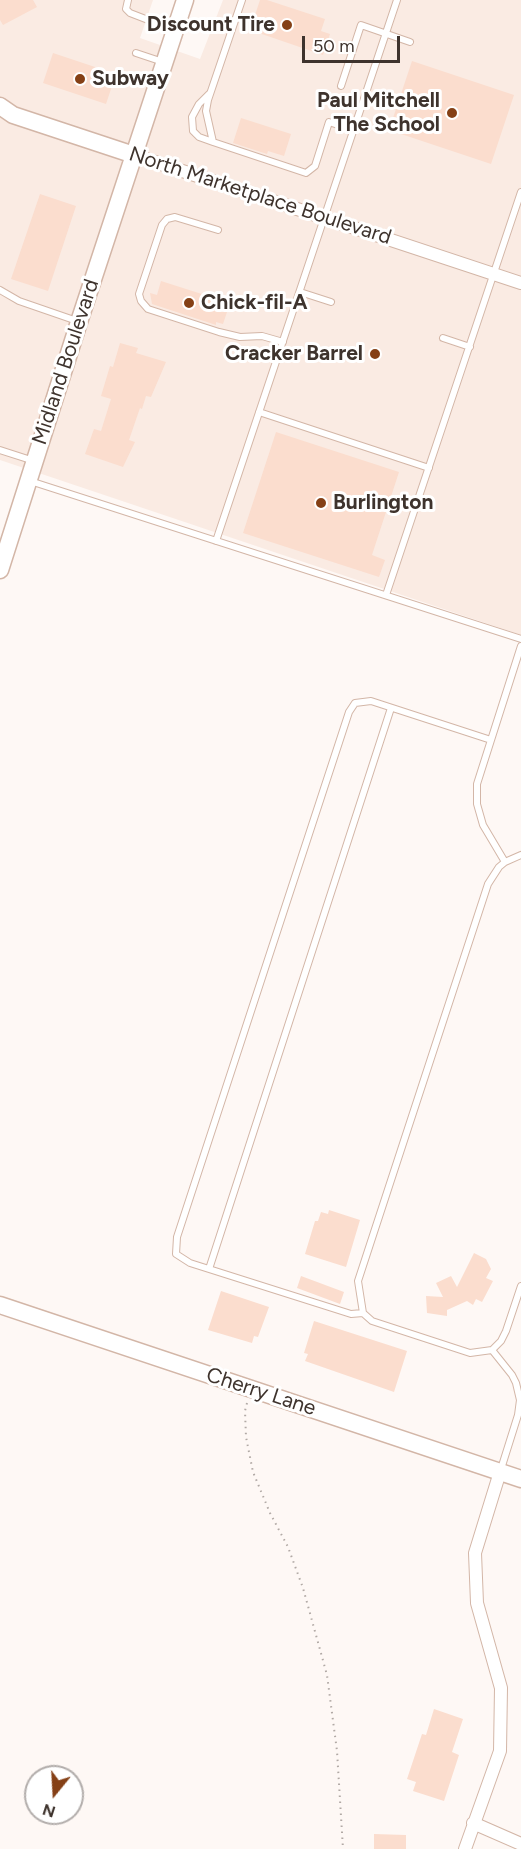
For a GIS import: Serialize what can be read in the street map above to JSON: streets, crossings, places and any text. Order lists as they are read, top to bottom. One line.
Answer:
{"streets":{"main road":["North Marketplace Boulevard","Midland Boulevard","Cherry Lane"]},"crossings":[["North Marketplace Boulevard","Midland Boulevard"]],"places":["Discount Tire","Subway","Paul Mitchell The School","Chick-fil-A","Cracker Barrel","Burlington"],"scale_bar":"50 m","north":"bottom"}
